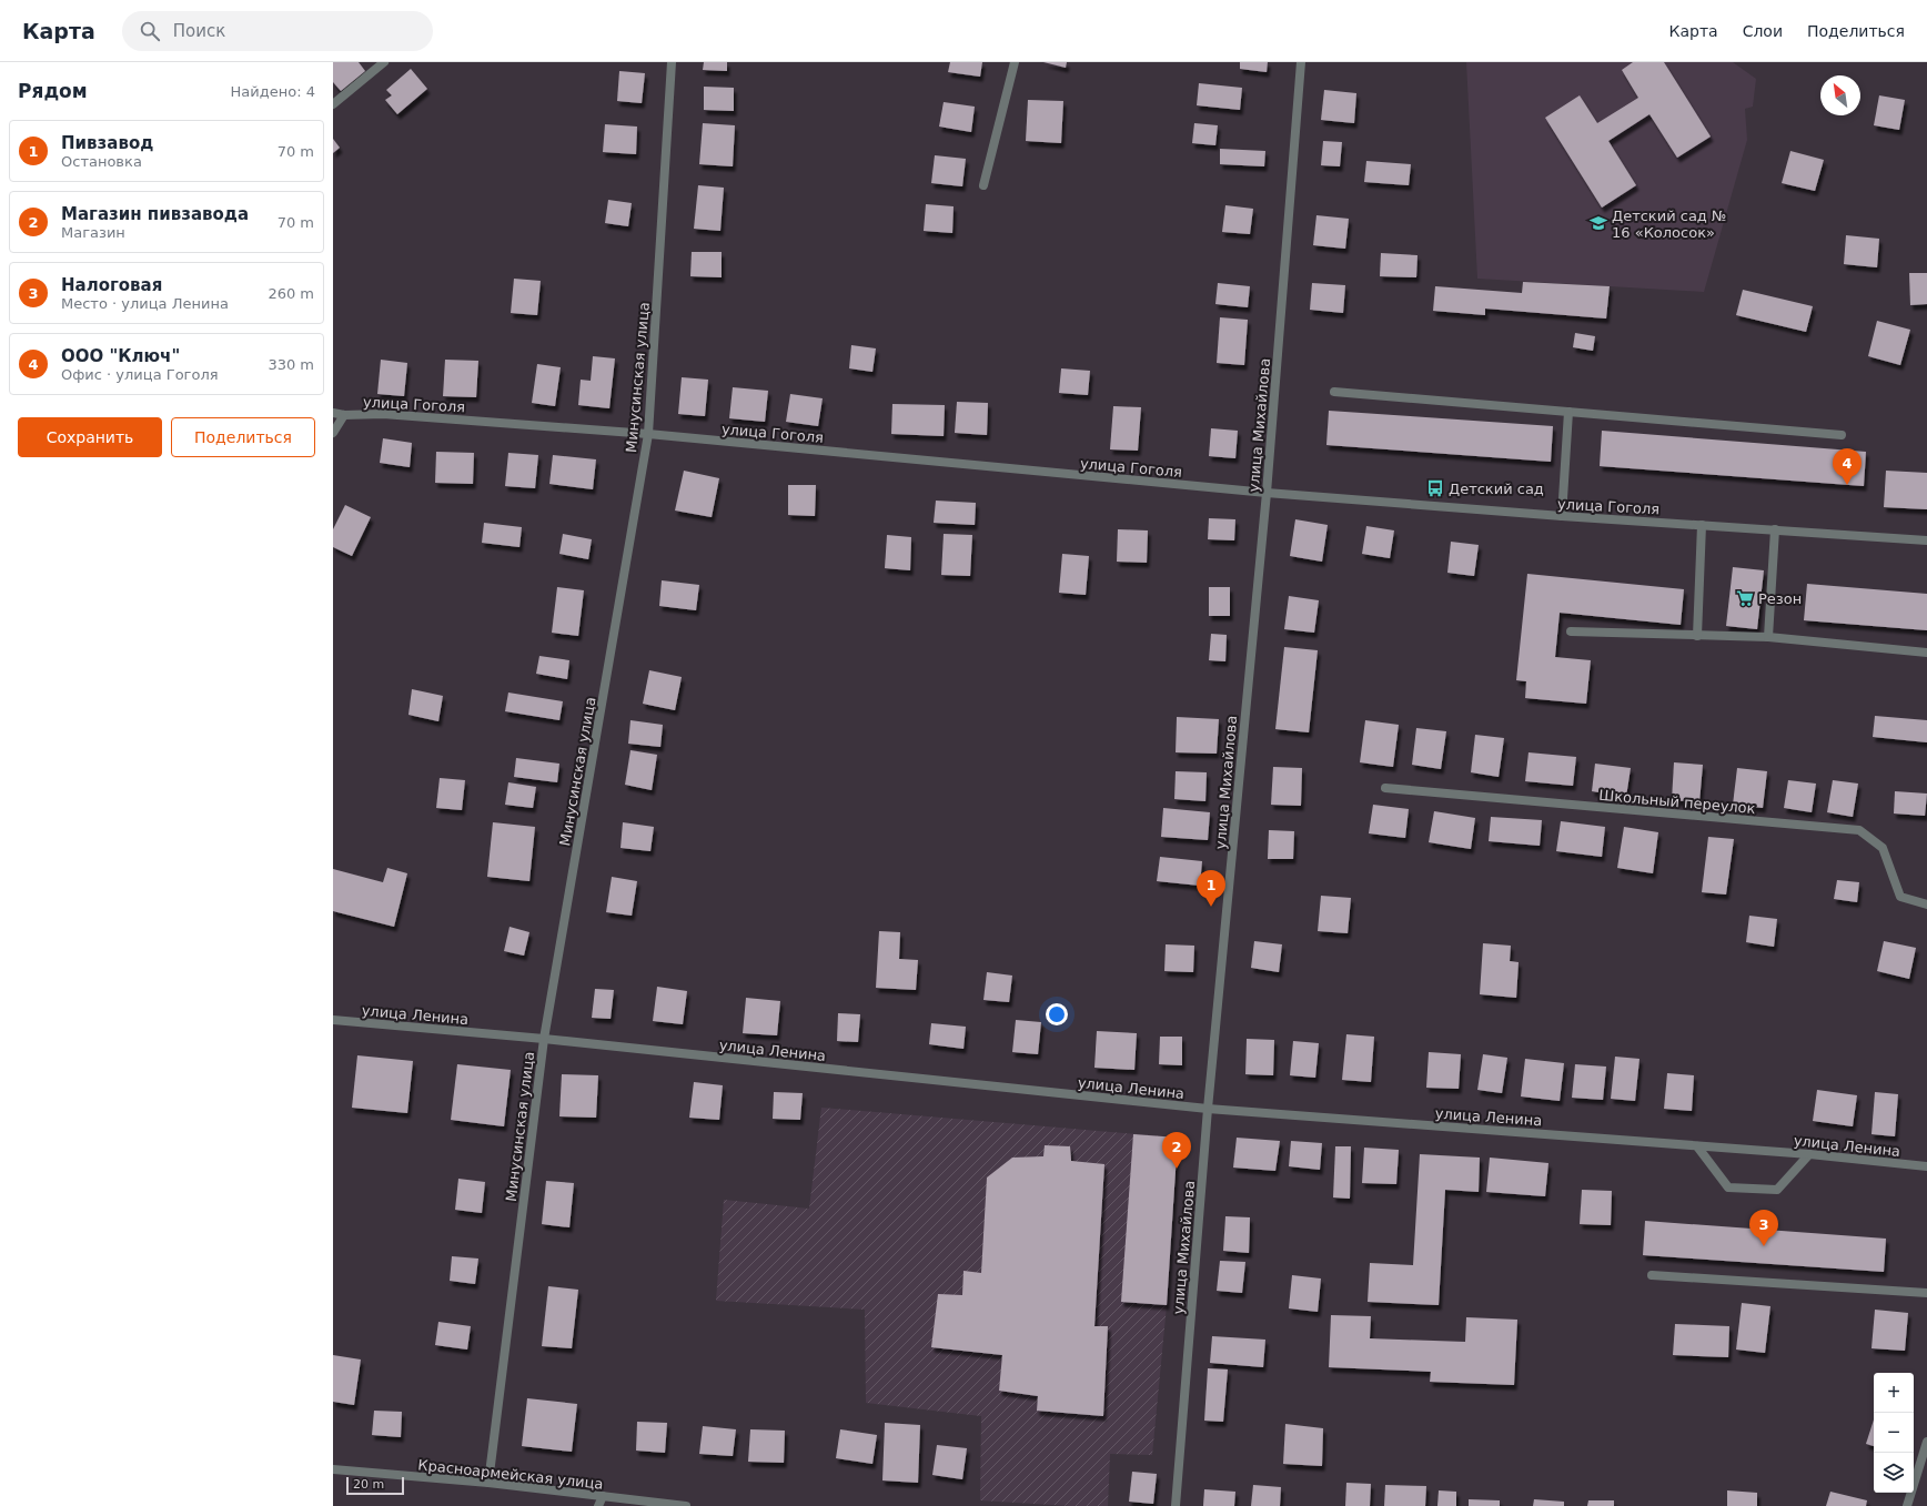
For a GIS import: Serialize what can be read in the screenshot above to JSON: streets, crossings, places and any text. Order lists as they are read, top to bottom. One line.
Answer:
{"streets":{"street":["Минусинская улица","улица Гоголя","улица Михайлова","Школьный переулок","улица Ленина","Красноармейская улица"]},"crossings":[["Минусинская улица","улица Гоголя"],["Минусинская улица","улица Ленина"],["Минусинская улица","Красноармейская улица"],["улица Гоголя","улица Михайлова"],["улица Михайлова","улица Ленина"]],"places":{"school or university":["Детский сад № 16 «Колосок»"],"bus stop":["Детский сад"],"supermarket":["Резон"]},"scale_bar":"20 m","north":"top left","page":{"header":"Карта","search":"Поиск","nav":["Карта","Слои","Поделиться"],"heading":["Рядом","Найдено: 4"],"list":[{"mark":"1","name":"Пивзавод","note":"Остановка","value":"70 m"},{"mark":"2","name":"Магазин пивзавода","note":"Магазин","value":"70 m"},{"mark":"3","name":"Налоговая","note":"Место · улица Ленина","value":"260 m"},{"mark":"4","name":"ООО \"Ключ\"","note":"Офис · улица Гоголя","value":"330 m"}],"buttons":["Сохранить","Поделиться"],"pins":["4","1","2","3"],"map_buttons":["+","−"],"scale":"20 m"}}
